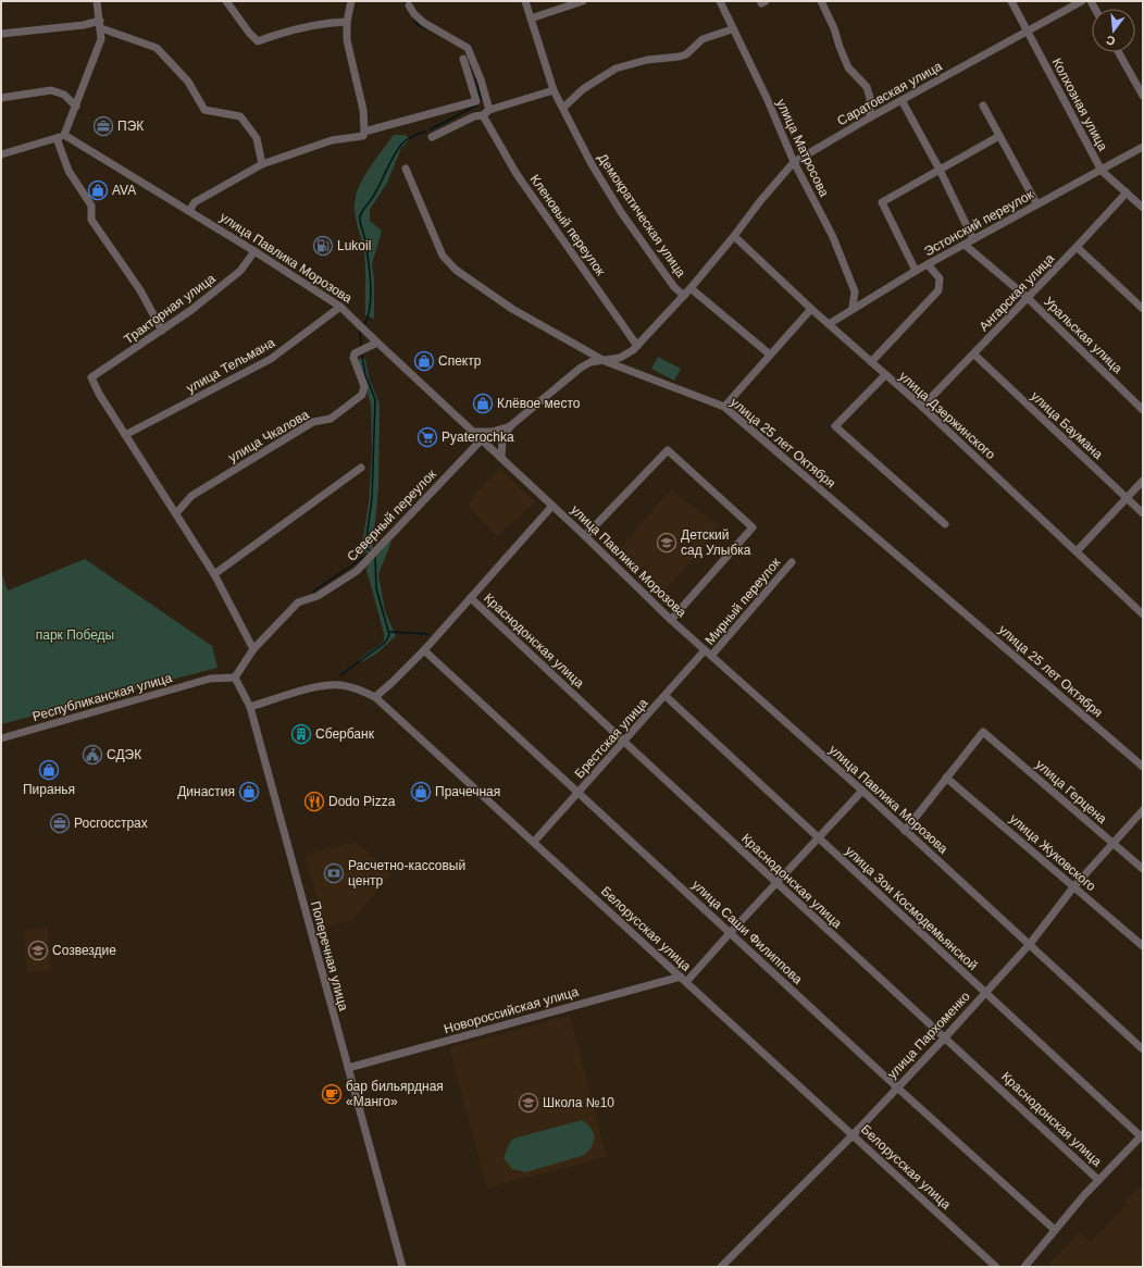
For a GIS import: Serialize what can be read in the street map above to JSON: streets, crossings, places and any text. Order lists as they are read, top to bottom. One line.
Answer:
{"streets":{"street":["Саратовская улица","Колхозная улица","улица Матросова","Демократическая улица","Эстонский переулок","Кленовый переулок","улица Павлика Морозова","Ангарская улица","Тракторная улица","Уральская улица","улица Тельмана","улица Дзержинского","улица Баумана","улица Чкалова","улица 25 лет Октября","Северный переулок","Мирный переулок","Краснодонская улица","Республиканская улица","Брестская улица","улица Герцена","улица Жуковского","улица Зои Космодемьянской","Белорусская улица","улица Саши Филиппова","Поперечная улица","Новороссийская улица","улица Пархоменко"]},"crossings":[["Саратовская улица","Колхозная улица"],["Саратовская улица","улица Матросова"],["Саратовская улица","Демократическая улица"],["Саратовская улица","Кленовый переулок"],["Саратовская улица","улица Дзержинского"],["Саратовская улица","улица 25 лет Октября"],["Колхозная улица","Эстонский переулок"],["Колхозная улица","Ангарская улица"],["улица Матросова","Эстонский переулок"],["Эстонский переулок","Уральская улица"],["Эстонский переулок","улица Дзержинского"],["улица Павлика Морозова","Тракторная улица"],["улица Павлика Морозова","улица Тельмана"],["улица Павлика Морозова","улица Чкалова"],["улица Павлика Морозова","Северный переулок"],["улица Павлика Морозова","Мирный переулок"],["улица Павлика Морозова","Брестская улица"],["улица Павлика Морозова","улица Пархоменко"],["Ангарская улица","Уральская улица"],["Ангарская улица","улица Дзержинского"],["Ангарская улица","улица Баумана"],["Тракторная улица","улица Тельмана"],["Северный переулок","Республиканская улица"],["Северный переулок","Поперечная улица"],["Краснодонская улица","Брестская улица"],["Краснодонская улица","улица Пархоменко"],["Республиканская улица","Поперечная улица"],["Брестская улица","улица Зои Космодемьянской"],["Брестская улица","Белорусская улица"],["Брестская улица","улица Саши Филиппова"],["улица Герцена","улица Жуковского"],["улица Герцена","улица Пархоменко"],["улица Жуковского","улица Пархоменко"],["улица Зои Космодемьянской","улица Пархоменко"],["Белорусская улица","Поперечная улица"],["Белорусская улица","Новороссийская улица"],["Белорусская улица","улица Пархоменко"],["улица Саши Филиппова","улица Пархоменко"],["Поперечная улица","Новороссийская улица"]],"parks":["парк Победы"],"places":{"office":["ПЭК","Росгосстрах"],"shop":["AVA","Спектр","Клёвое место","Пиранья","Династия","Прачечная"],"fuel station":["Lukoil"],"supermarket":["Pyaterochka"],"school or university":["Детский сад Улыбка","Созвездие","Школа №10"],"building":["Сбербанк"],"public building":["СДЭК"],"restaurant":["Dodo Pizza"],"bank":["Расчетно-кассовый центр"],"cafe":["бар бильярдная «Манго»"]},"north":"bottom"}
